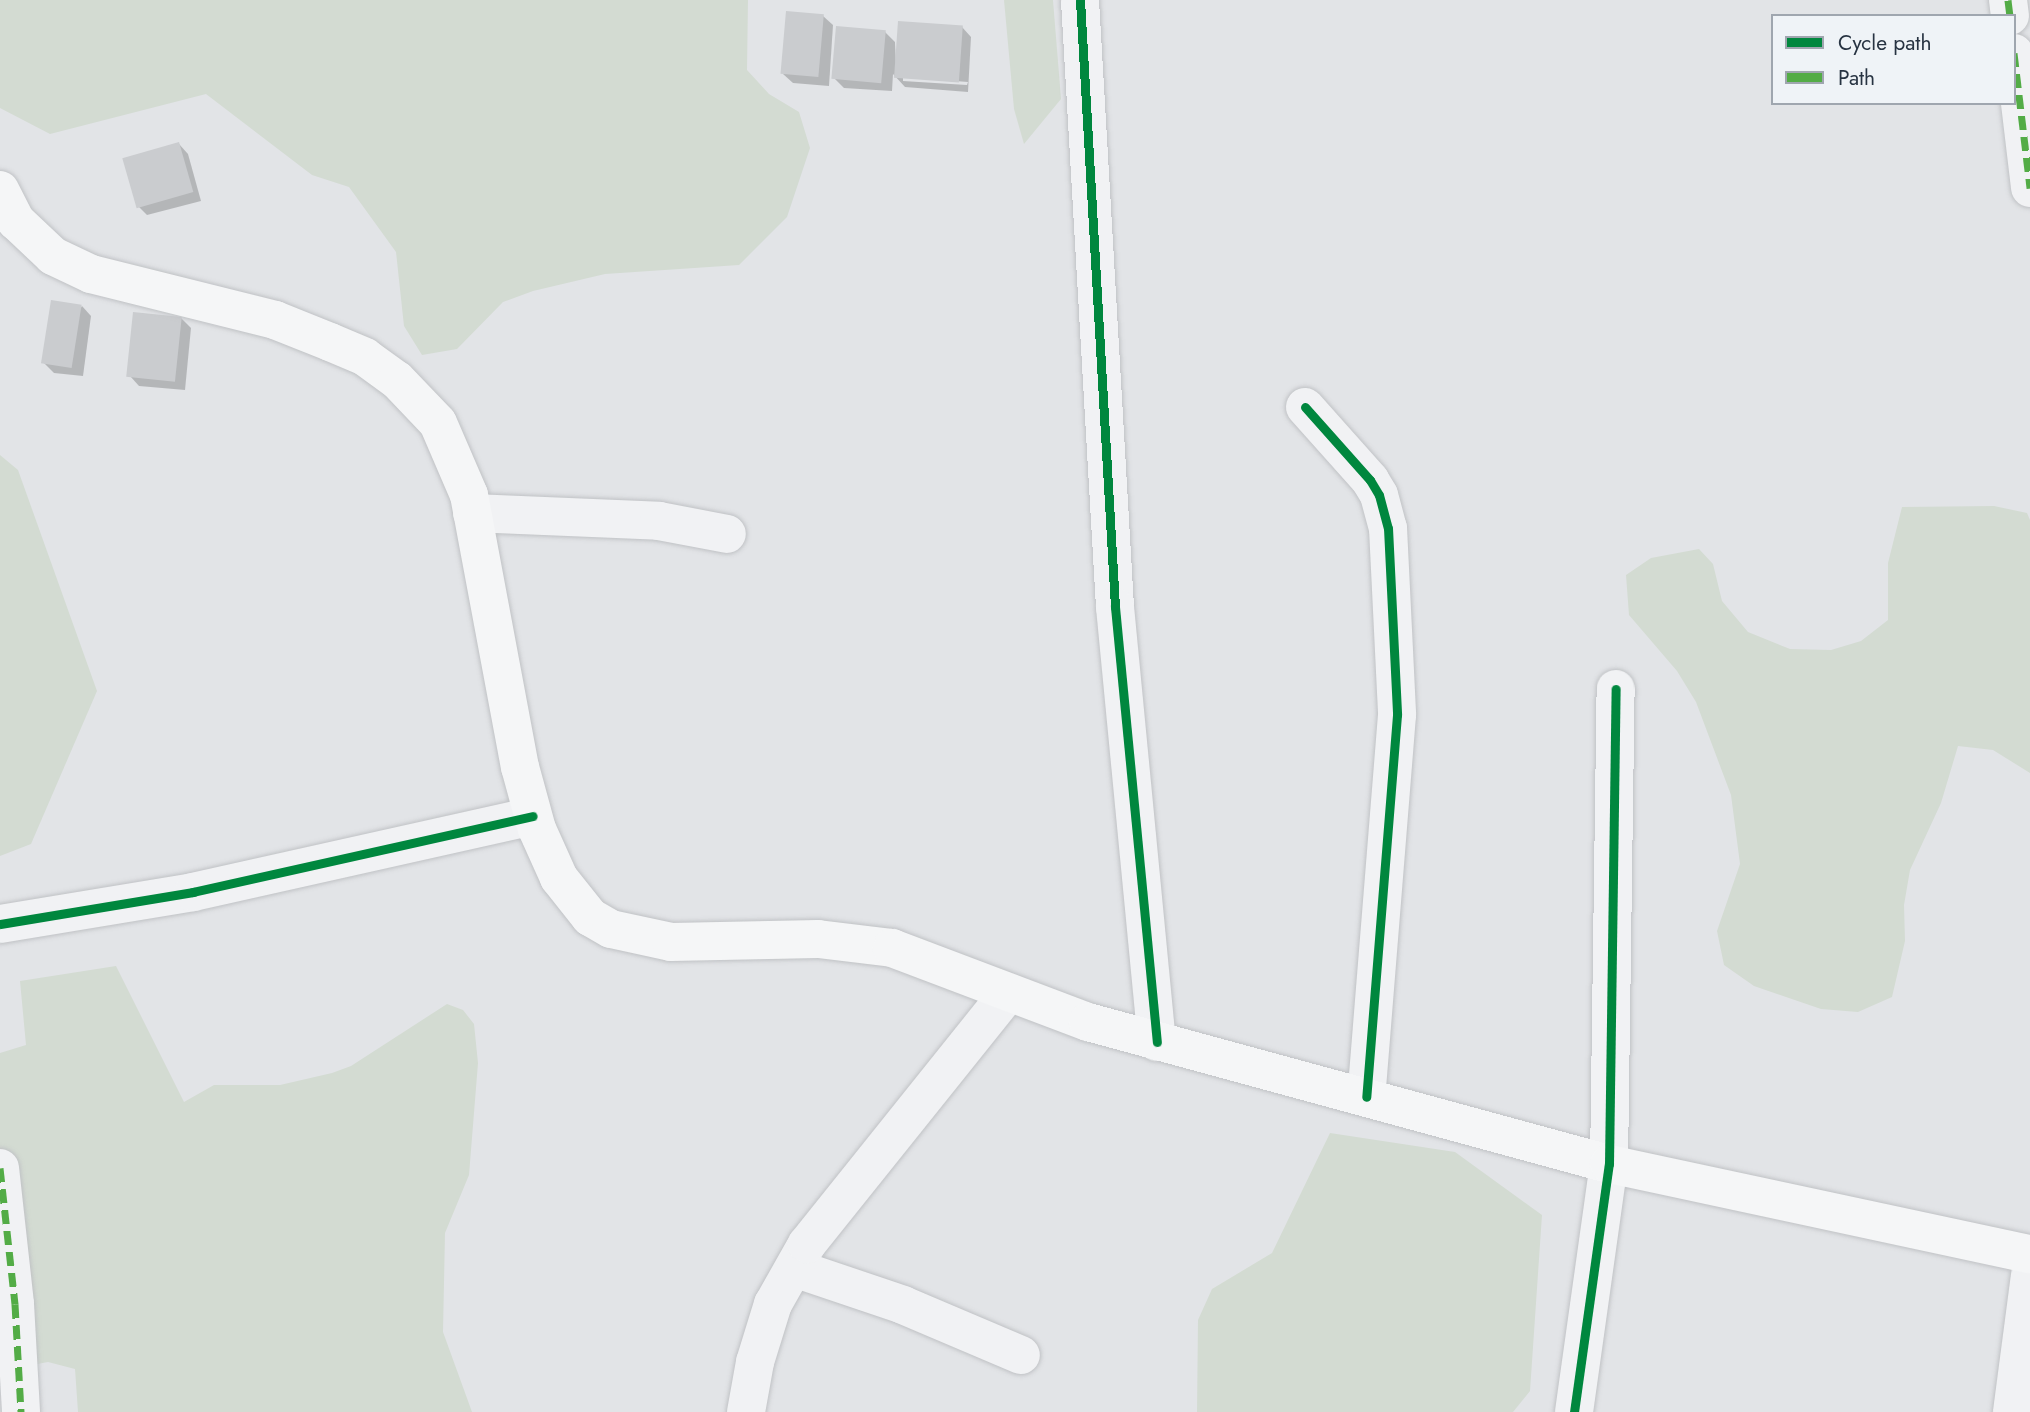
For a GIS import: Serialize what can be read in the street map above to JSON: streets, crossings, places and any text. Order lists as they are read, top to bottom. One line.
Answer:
{"legend":["Cycle path","Path"]}
